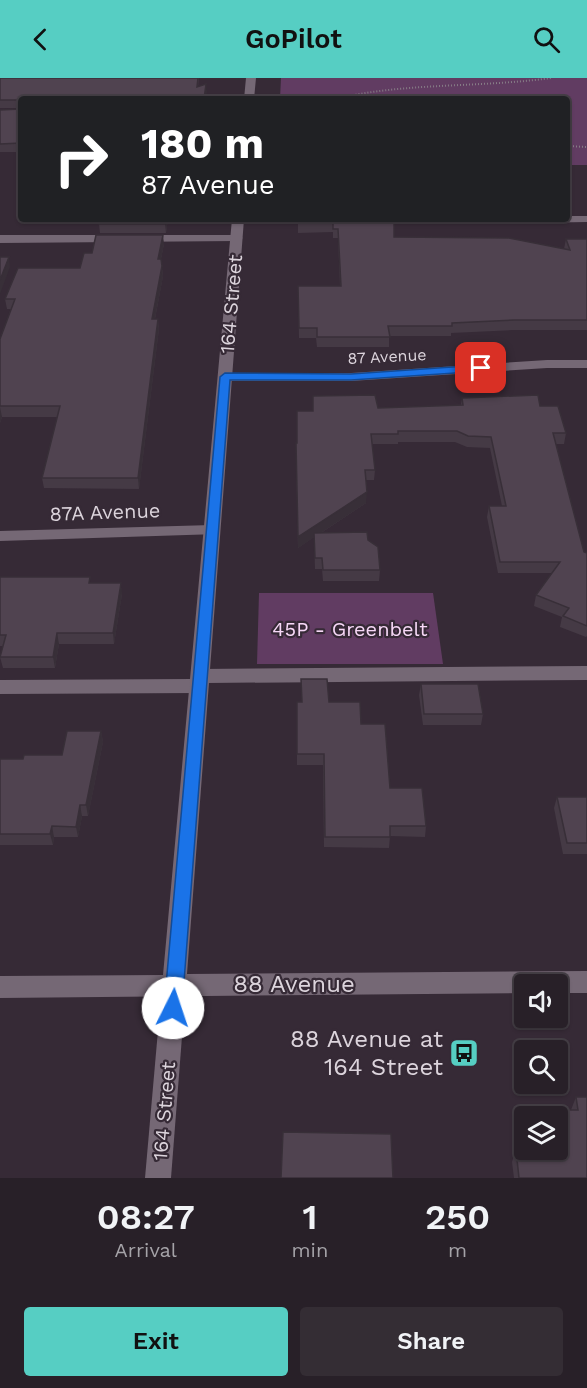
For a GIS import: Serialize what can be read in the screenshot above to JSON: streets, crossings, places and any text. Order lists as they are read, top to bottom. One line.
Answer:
{"streets":{"street":["164 Street","87 Avenue","87A Avenue","88 Avenue"]},"crossings":[["164 Street","87 Avenue"],["164 Street","87A Avenue"],["164 Street","88 Avenue"]],"parks":["45P - Greenbelt"],"places":{"bus stop":["88 Avenue at 164 Street"]},"page":{"header":"GoPilot","turn":["180 m","87 Avenue"],"eta":["08:27","Arrival","1","min","250","m"],"buttons":["Exit","Share"]}}
